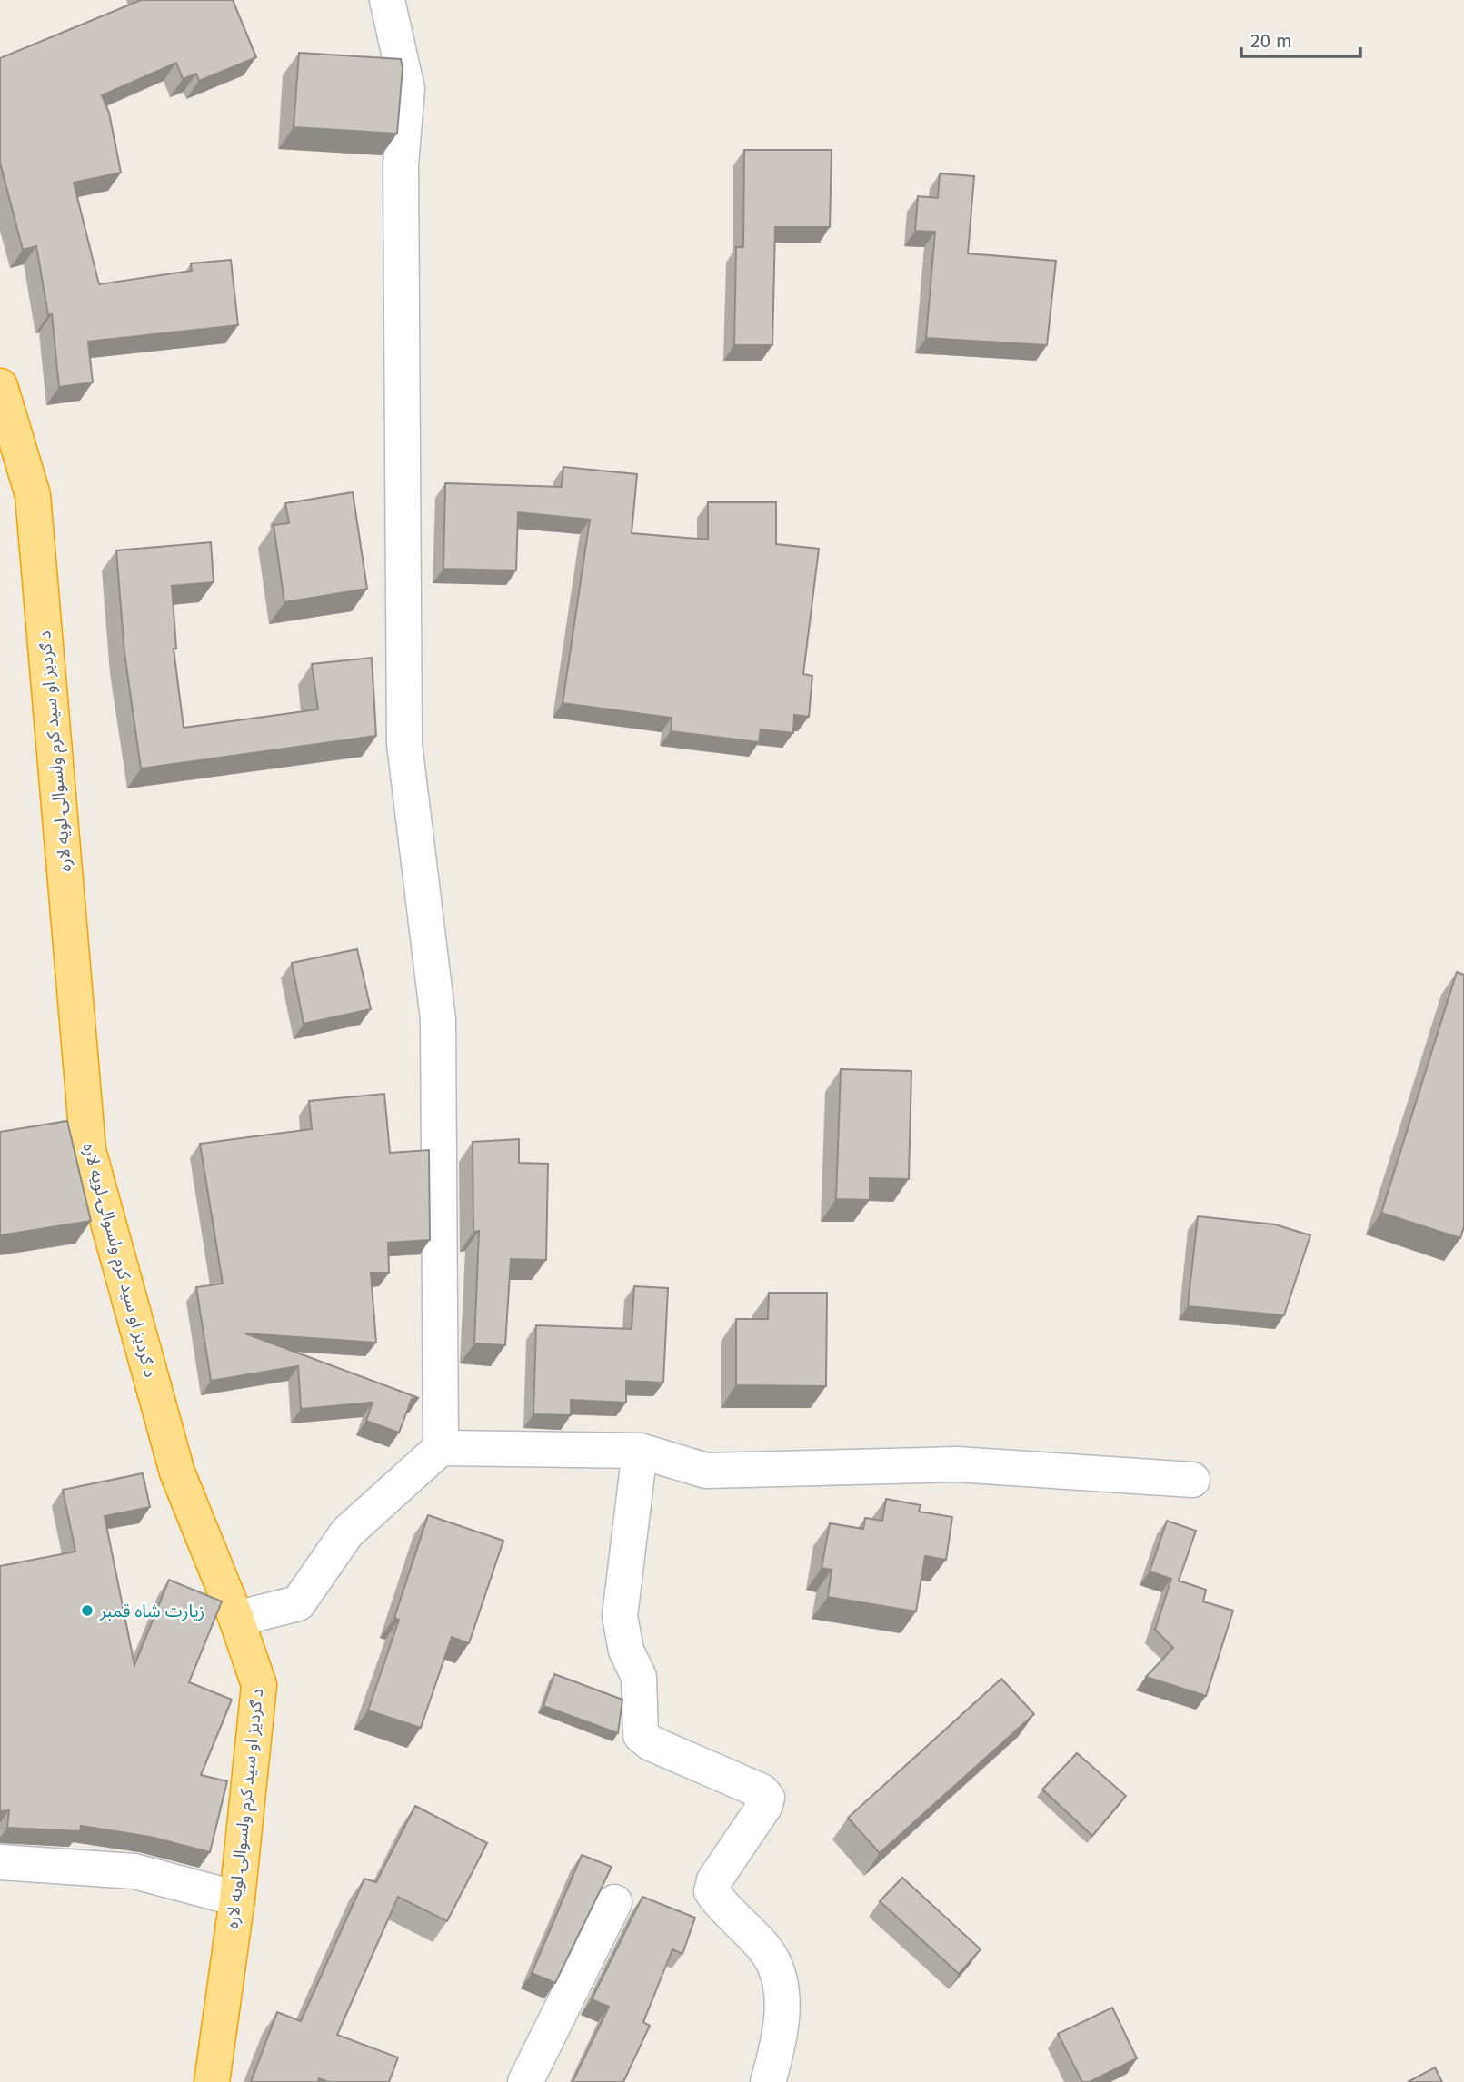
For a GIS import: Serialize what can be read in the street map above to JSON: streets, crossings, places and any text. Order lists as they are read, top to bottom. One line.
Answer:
{"streets":{"highway":["د ګردیز او سید کرم ولسوالۍ لویه لاره"]},"places":["زیارت شاه قمبر"],"scale_bar":"20 m"}
